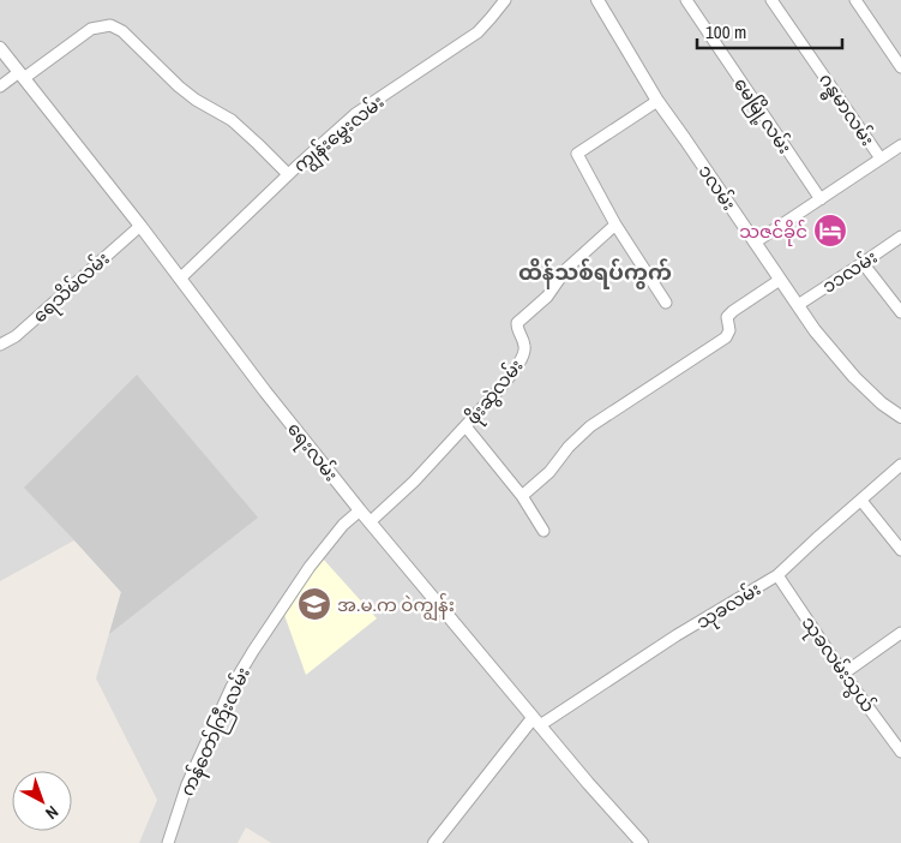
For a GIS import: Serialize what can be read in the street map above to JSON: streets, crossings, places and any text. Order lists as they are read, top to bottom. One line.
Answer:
{"streets":{"street":["ဂန္ဓမာလမ်း","မေမြို့လမ်း","ကျွန်းမွှေးလမ်း","၁လမ်း","၁၁လမ်း","ရေသိမ်လမ်း","ဖိုးဆွဲလမ်း","ရေးလမ်း","သုခလမ်း","သုခလမ်းသွယ်","ကန်တော်ကြီးလမ်း"]},"crossings":[["ကျွန်းမွှေးလမ်း","ရေးလမ်း"],["၁လမ်း","၁၁လမ်း"],["ရေသိမ်လမ်း","ရေးလမ်း"],["ဖိုးဆွဲလမ်း","ရေးလမ်း"],["ရေးလမ်း","သုခလမ်း"],["ရေးလမ်း","ကန်တော်ကြီးလမ်း"],["သုခလမ်း","သုခလမ်းသွယ်"]],"districts":["ထိန်သစ်ရပ်ကွက်"],"places":{"hotel":["သဇင်ခိုင်"],"school or university":["အ.မ.က ဝဲကျွန်း"]},"scale_bar":"100 m","north":"bottom right"}
